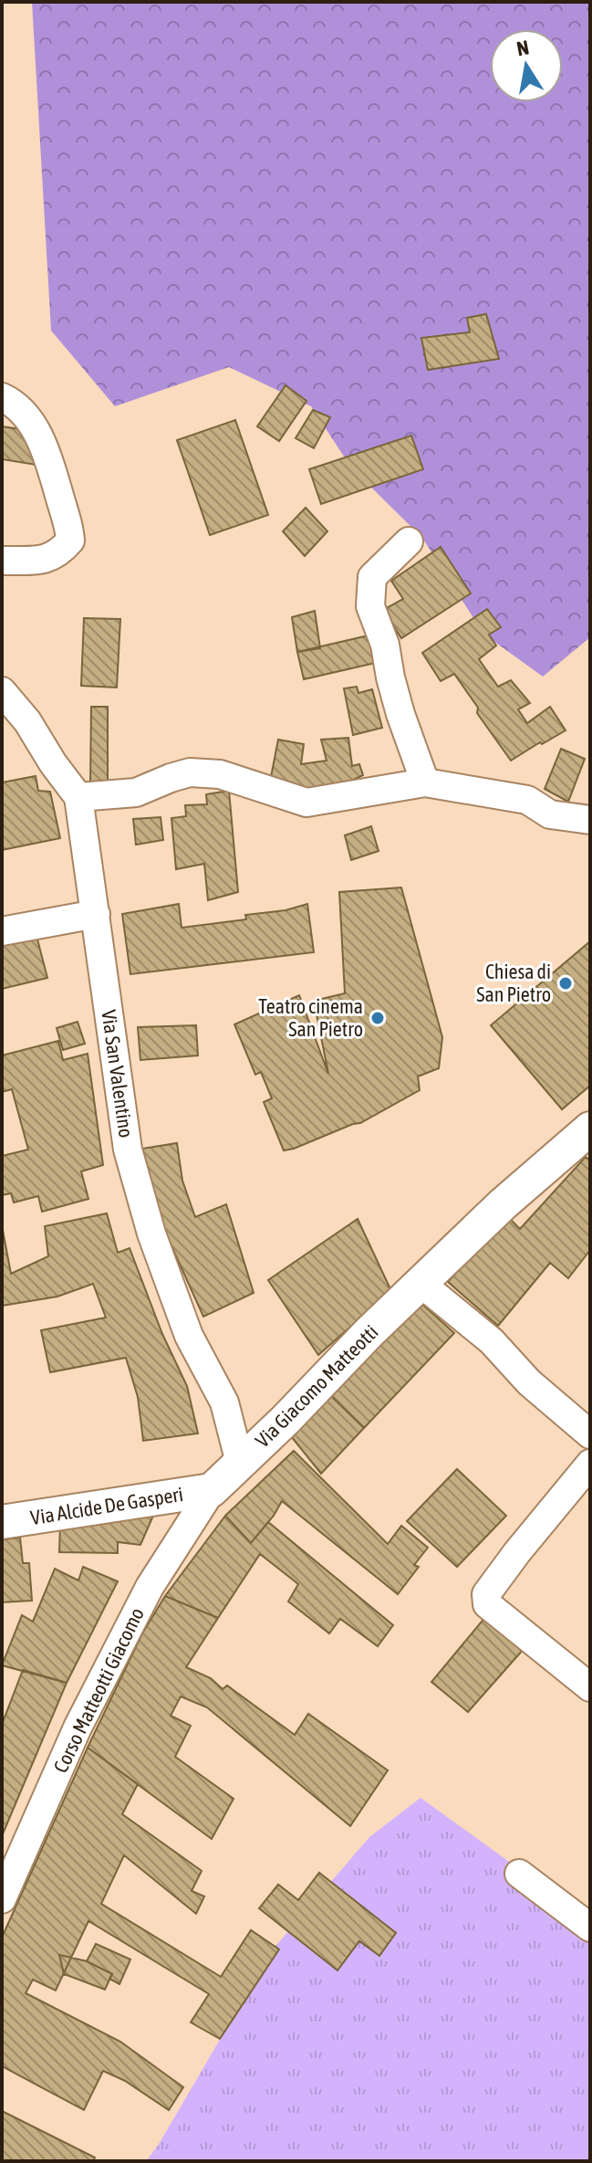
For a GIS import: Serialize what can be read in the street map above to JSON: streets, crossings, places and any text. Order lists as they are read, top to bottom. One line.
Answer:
{"streets":{"street":["Via San Valentino","Via Giacomo Matteotti","Via Alcide De Gasperi","Corso Matteotti Giacomo"]},"crossings":[["Via San Valentino","Via Giacomo Matteotti"],["Via Giacomo Matteotti","Via Alcide De Gasperi"],["Via Giacomo Matteotti","Corso Matteotti Giacomo"],["Via Alcide De Gasperi","Corso Matteotti Giacomo"]],"places":["Chiesa di San Pietro","Teatro cinema San Pietro"],"north":"top"}
